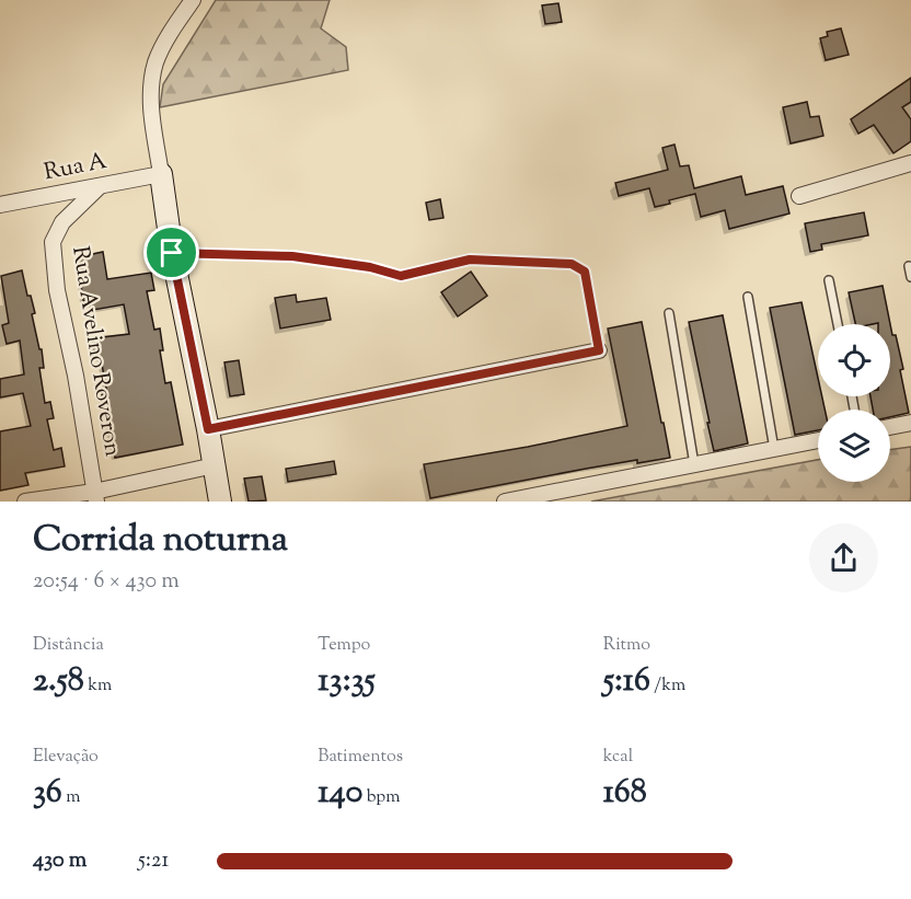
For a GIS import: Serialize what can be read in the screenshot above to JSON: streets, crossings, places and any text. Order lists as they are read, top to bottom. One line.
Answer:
{"streets":{"street":["Rua A","Rua Avelino Roveron"]},"crossings":[["Rua A","Rua Avelino Roveron"]],"page":{"heading":["Corrida noturna","20:54 · 6 × 430 m"],"stats":[["Distância","2.58 km"],["Tempo","13:35"],["Ritmo","5:16 /km"],["Elevação","36 m"],["Batimentos","140 bpm"],["kcal","168"]],"list":[{"name":"430 m","note":"5:21"}]}}
